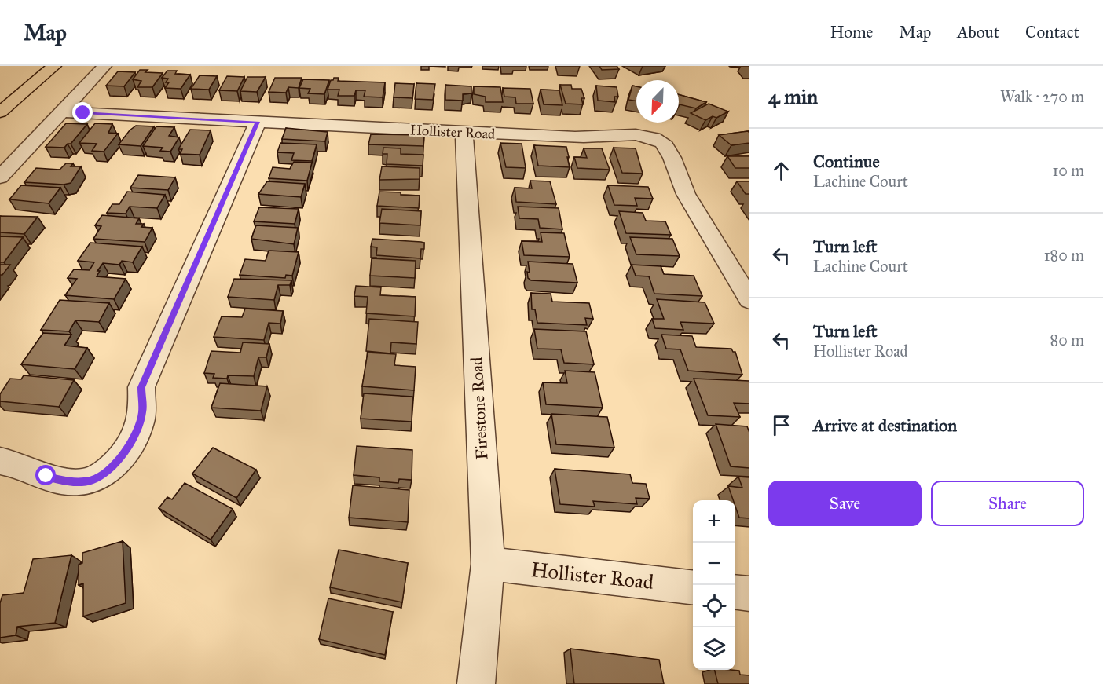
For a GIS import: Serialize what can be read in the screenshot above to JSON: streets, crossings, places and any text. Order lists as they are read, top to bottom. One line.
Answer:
{"streets":{"street":["Hollister Road","Firestone Road"]},"crossings":[["Hollister Road","Firestone Road"]],"north":"bottom left","page":{"header":"Map","nav":["Home","Map","About","Contact"],"heading":["4 min","Walk · 270 m"],"list":[["Continue","Lachine Court","10 m"],["Turn left","Lachine Court","180 m"],["Turn left","Hollister Road","80 m"],"Arrive at destination"],"buttons":["Save","Share"],"map_buttons":["+","−"]}}
